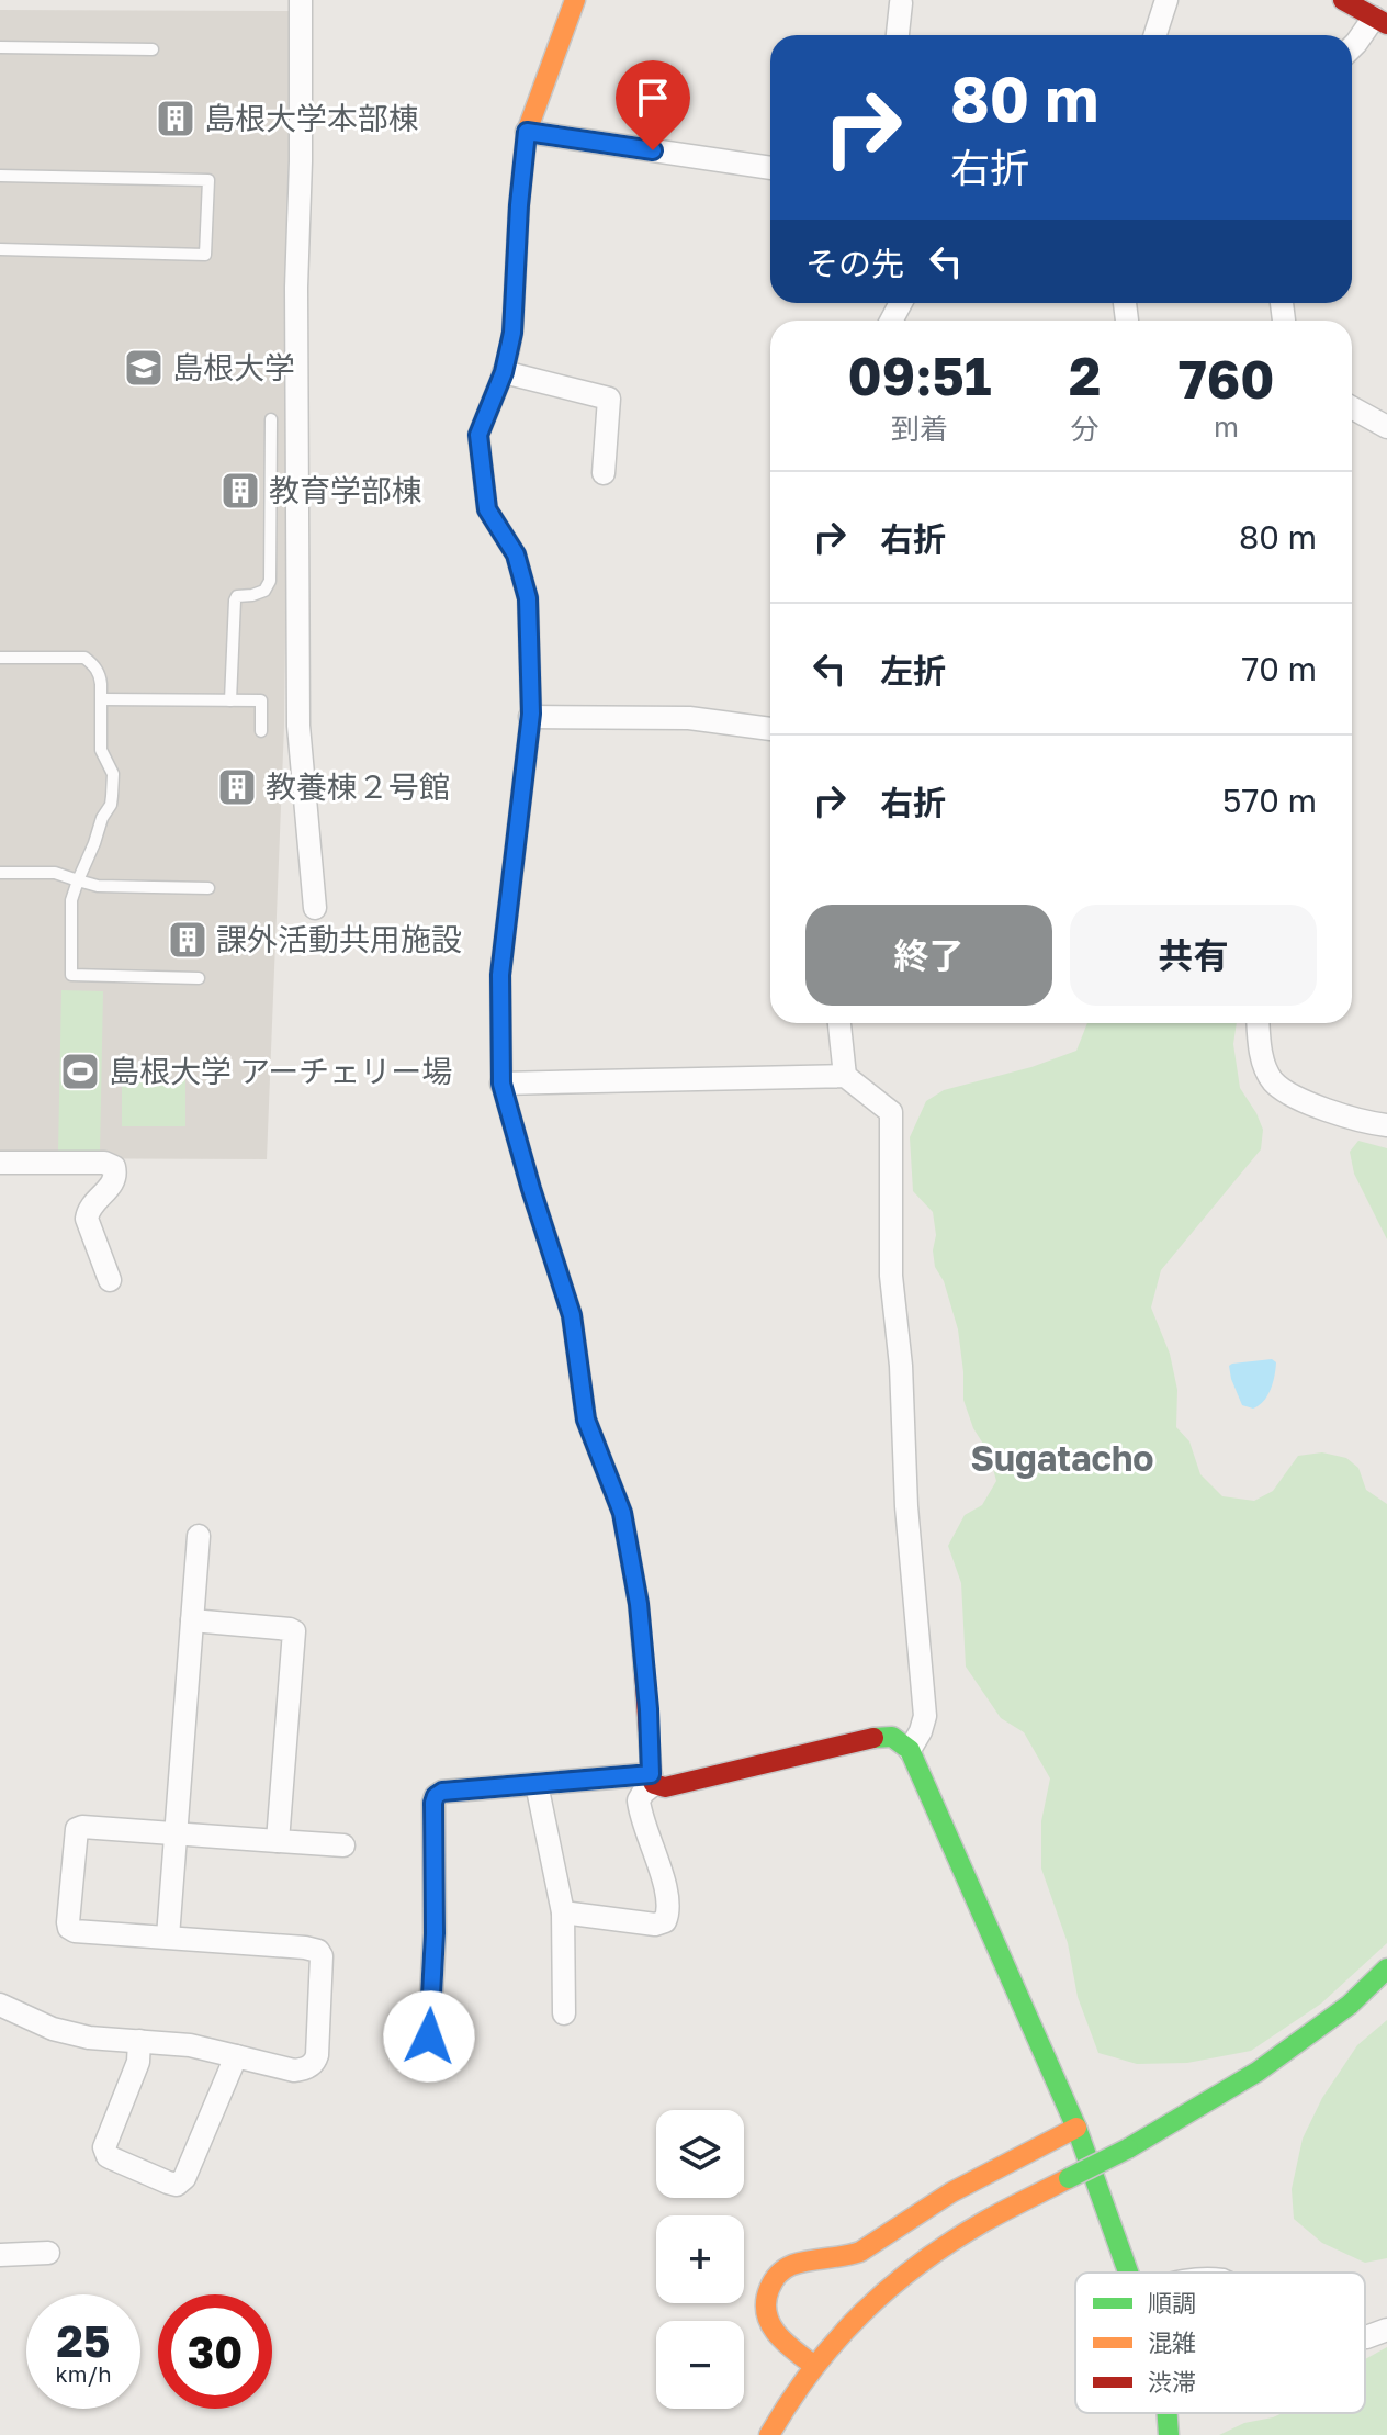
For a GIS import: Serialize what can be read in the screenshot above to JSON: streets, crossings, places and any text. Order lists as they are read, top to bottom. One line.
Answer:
{"districts":["Sugatacho"],"places":{"building":["島根大学本部棟","教育学部棟","教養棟２号館","課外活動共用施設"],"school or university":["島根大学"],"sports":["島根大学 アーチェリー場"]},"legend":["順調","混雑","渋滞"],"page":{"turn":["80 m","右折"],"then":"その先","eta":["09:51","到着","2","分","760","m"],"list":[{"name":"右折","value":"80 m"},{"name":"左折","value":"70 m"},{"name":"右折","value":"570 m"}],"buttons":["終了","共有"],"map_buttons":["+","−"],"speed":"25 km/h","limit":"30"}}
